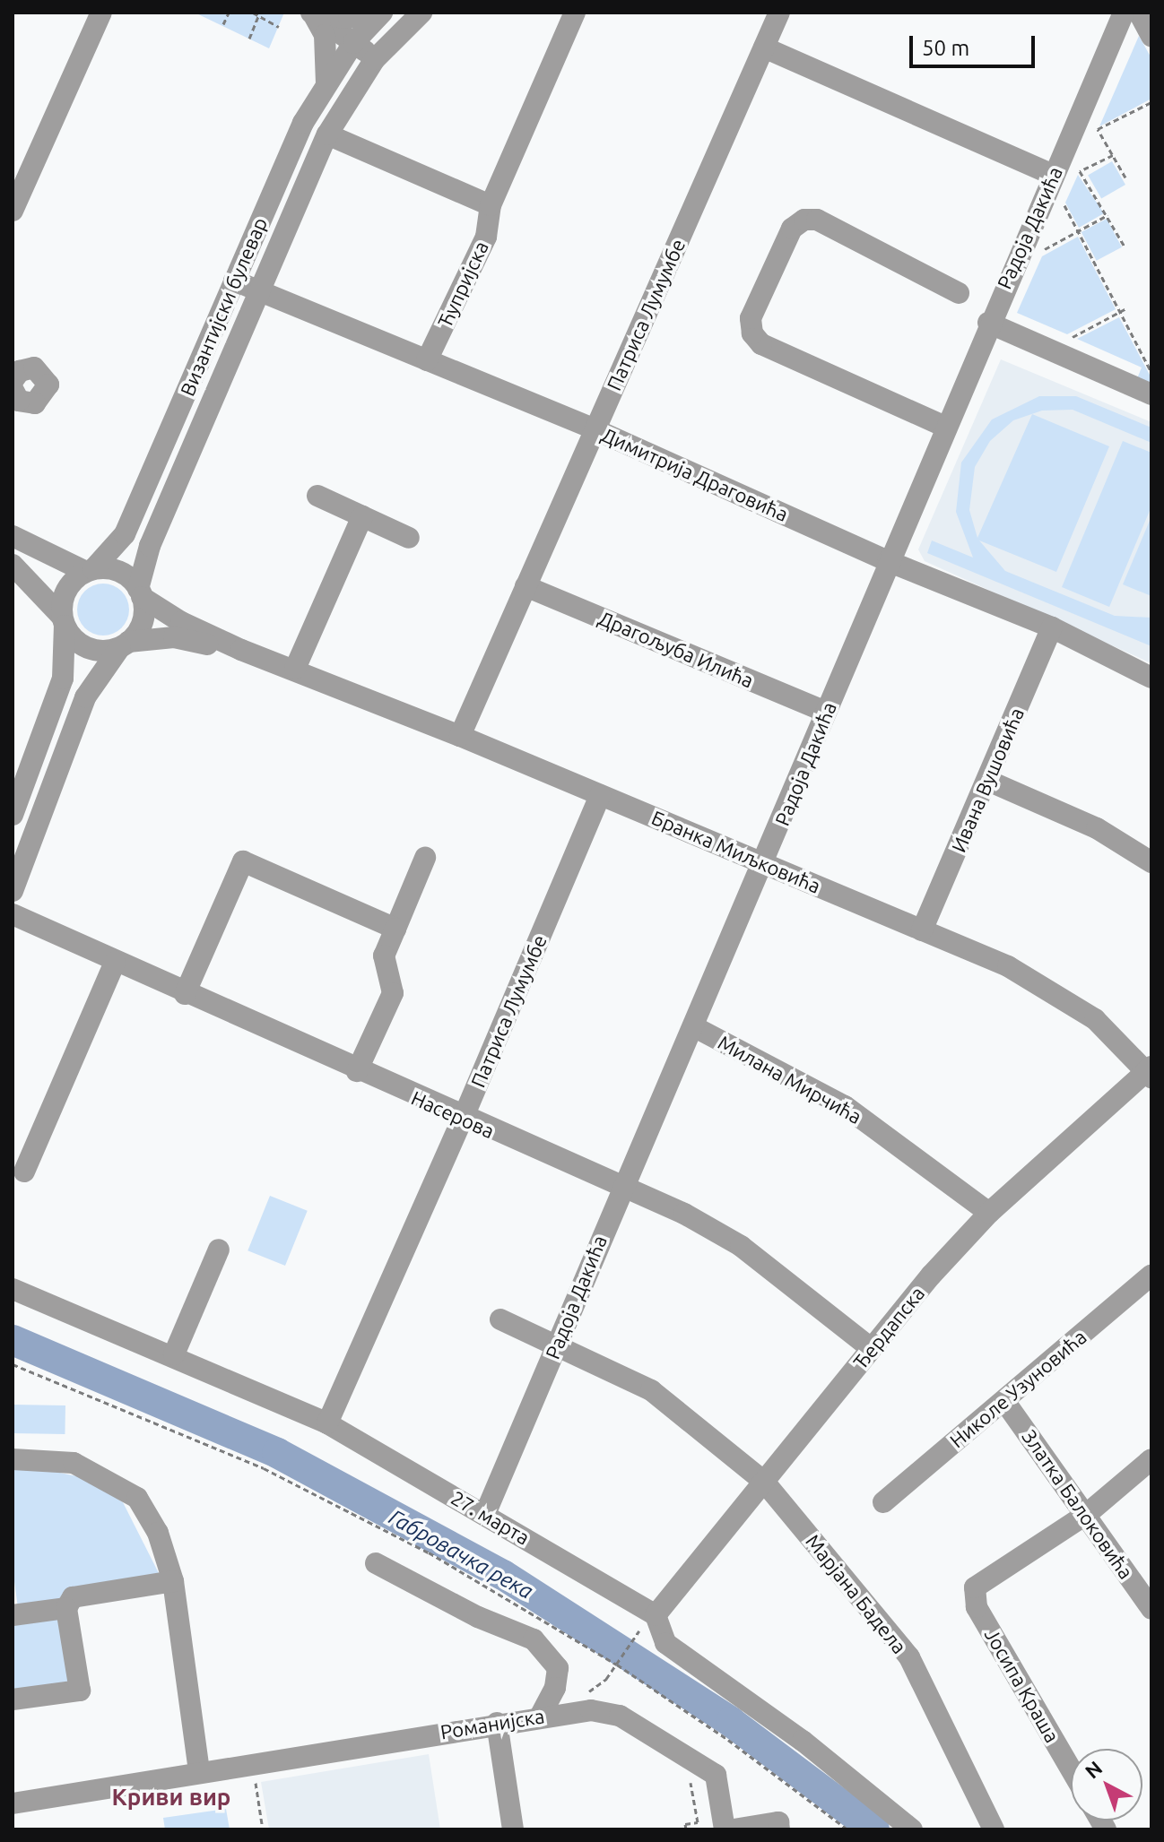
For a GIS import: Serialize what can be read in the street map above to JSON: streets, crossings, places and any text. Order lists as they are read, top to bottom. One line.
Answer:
{"streets":{"street":["Радоја Дакића","Ћупријска","Византијски булевар","Патриса Лумумбе","Димитрија Драговића","Драгољуба Илића","Ивана Вушовића","Бранка Миљковића","Милана Мирчића","Насерова","Ђердапска","Николе Узуновића","Златка Балоковића","27. марта","Марјана Бадела","Јосипа Краша","Романијска"]},"crossings":[["Радоја Дакића","Димитрија Драговића"],["Радоја Дакића","Драгољуба Илића"],["Радоја Дакића","Бранка Миљковића"],["Радоја Дакића","Милана Мирчића"],["Радоја Дакића","Насерова"],["Радоја Дакића","27. марта"],["Радоја Дакића","Марјана Бадела"],["Ћупријска","Димитрија Драговића"],["Византијски булевар","Димитрија Драговића"],["Византијски булевар","Бранка Миљковића"],["Патриса Лумумбе","Димитрија Драговића"],["Патриса Лумумбе","Драгољуба Илића"],["Патриса Лумумбе","Бранка Миљковића"],["Патриса Лумумбе","Насерова"],["Патриса Лумумбе","27. марта"],["Димитрија Драговића","Ивана Вушовића"],["Ивана Вушовића","Бранка Миљковића"],["Бранка Миљковића","Ђердапска"],["Милана Мирчића","Ђердапска"],["Насерова","Ђердапска"],["Ђердапска","27. марта"],["Ђердапска","Марјана Бадела"],["Николе Узуновића","Златка Балоковића"],["Златка Балоковића","Јосипа Краша"]],"districts":["Криви вир"],"water":["Габровачка река"],"scale_bar":"50 m","north":"top left"}
